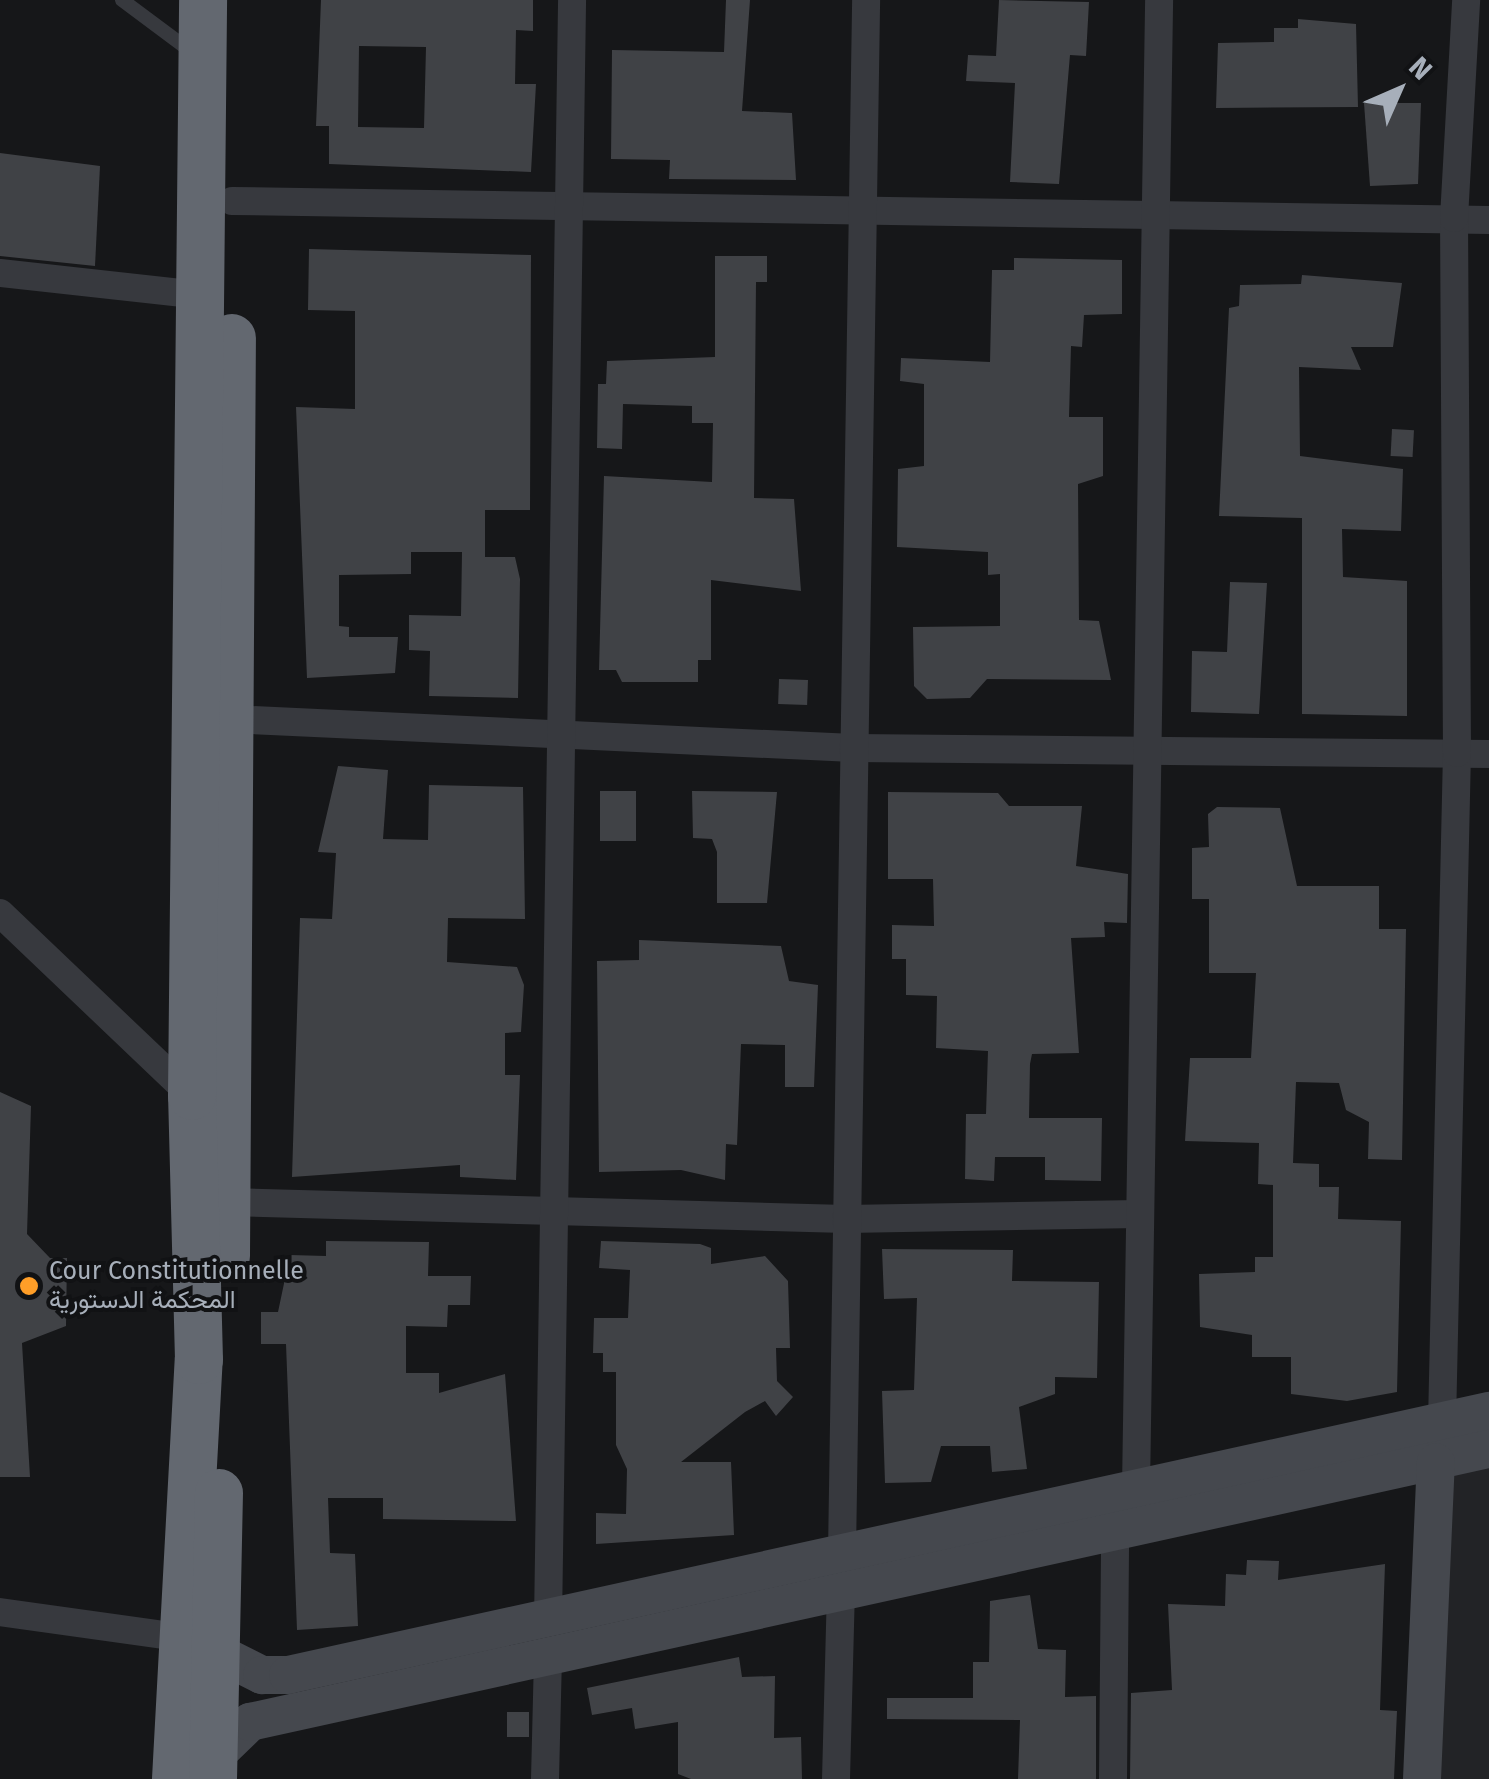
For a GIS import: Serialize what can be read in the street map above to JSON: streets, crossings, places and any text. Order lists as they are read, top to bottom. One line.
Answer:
{"places":["Cour Constitutionnelle المحكمة الدستورية"],"north":"top right"}
